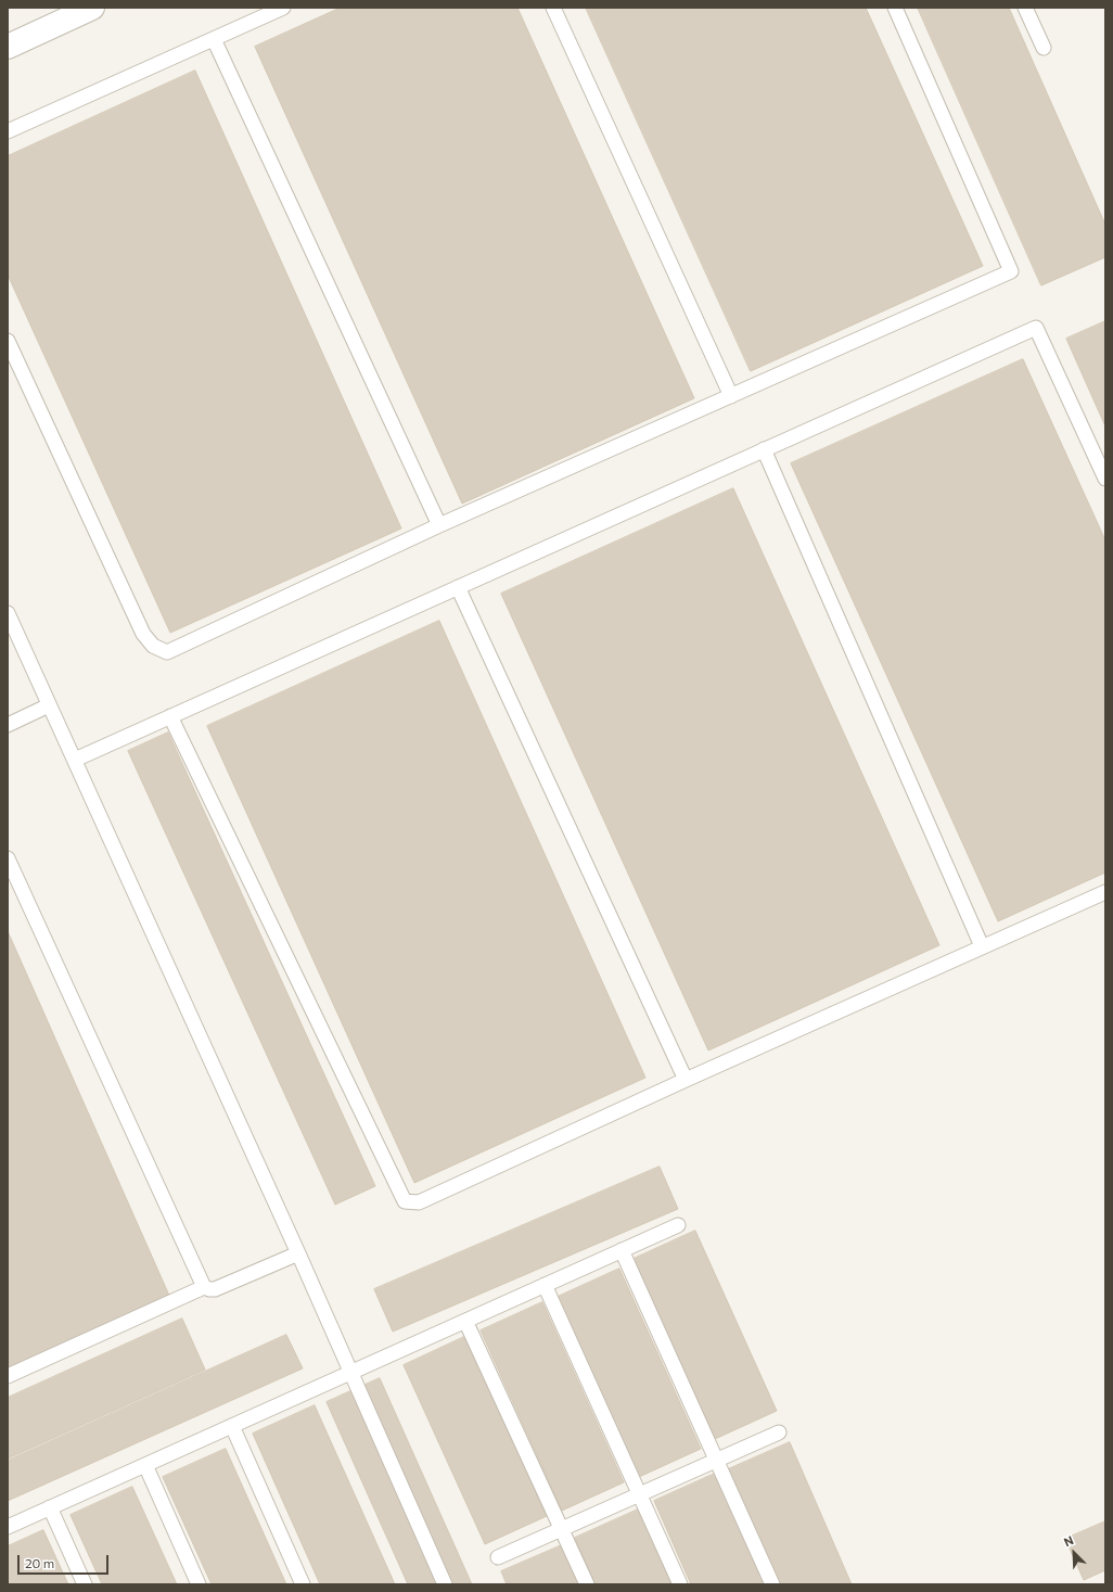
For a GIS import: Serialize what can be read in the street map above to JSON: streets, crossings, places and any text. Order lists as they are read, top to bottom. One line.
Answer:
{"scale_bar":"20 m","north":"top left"}
